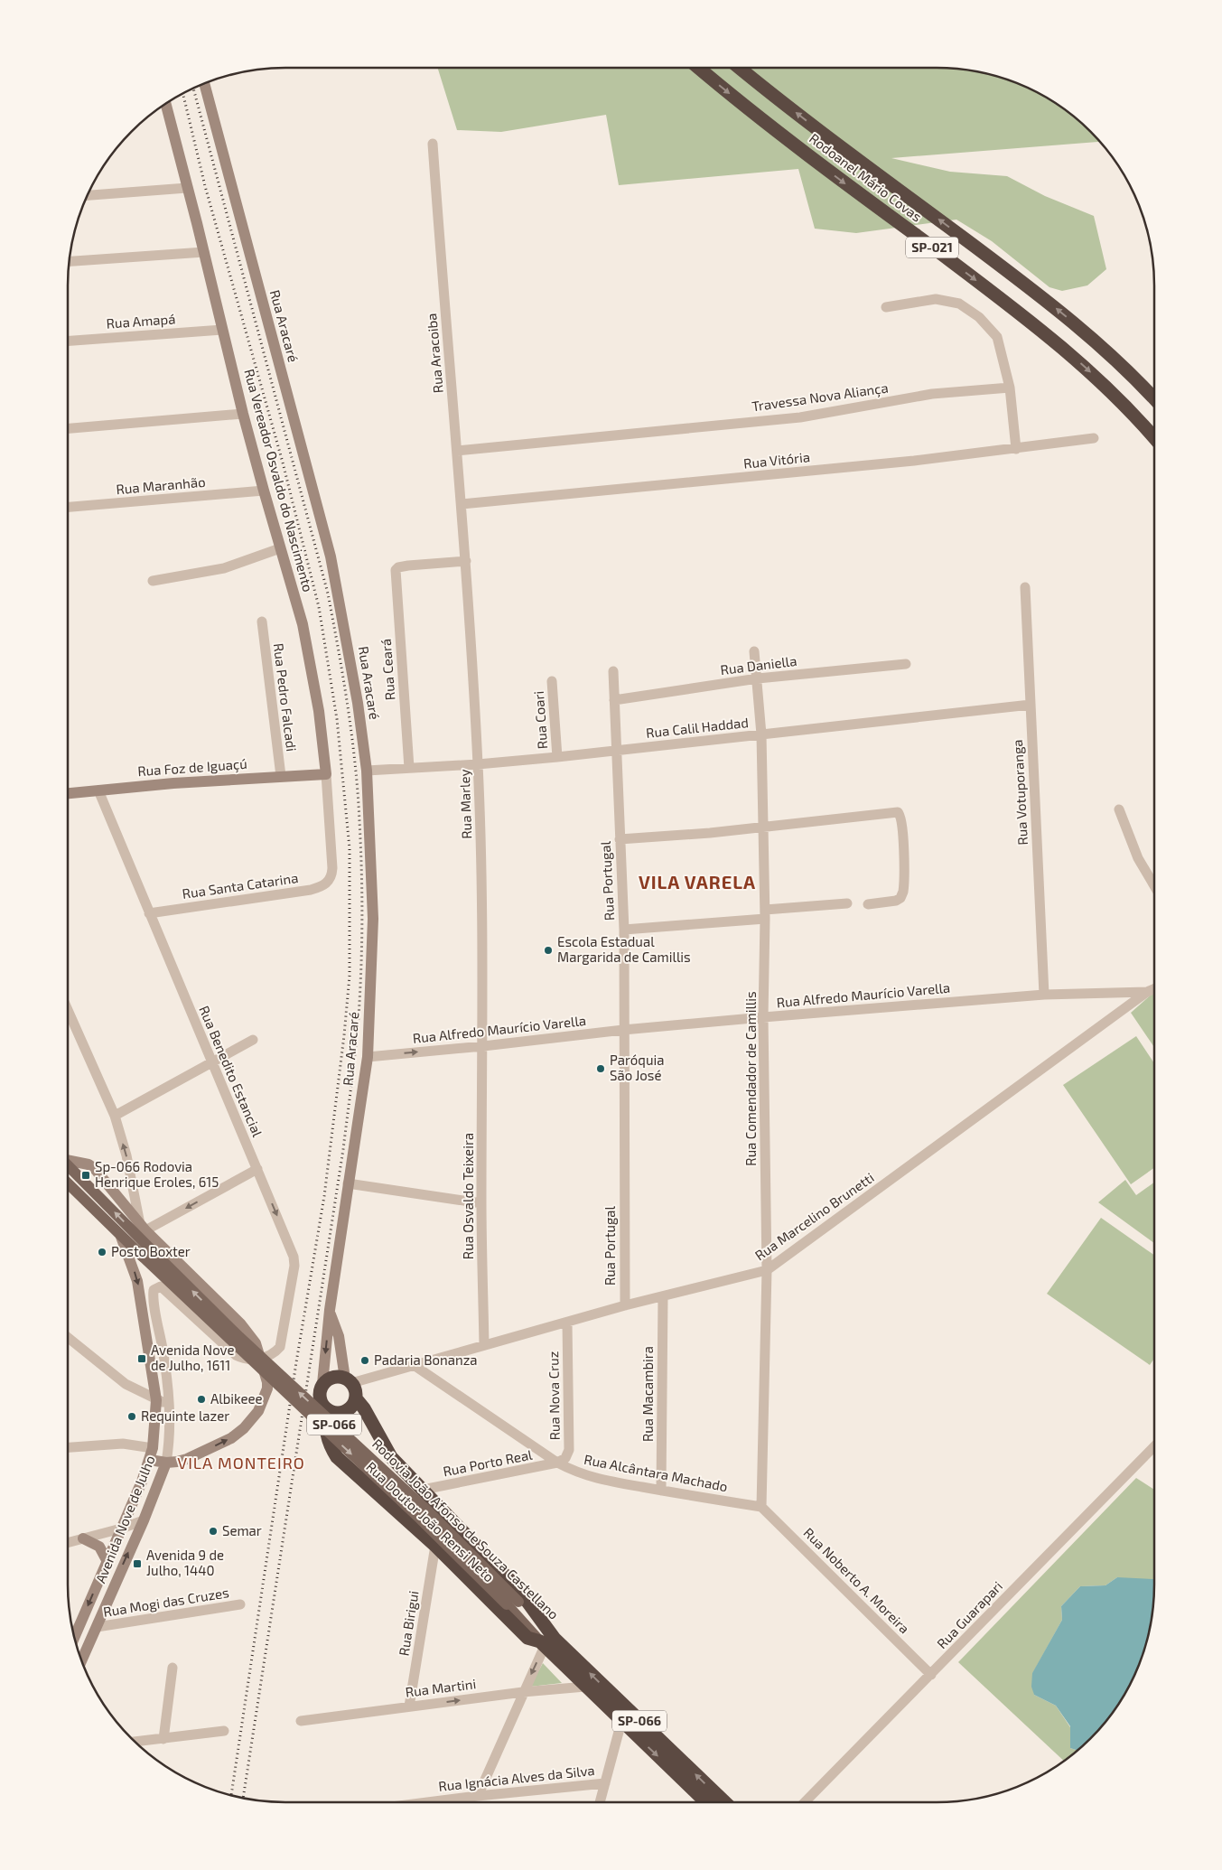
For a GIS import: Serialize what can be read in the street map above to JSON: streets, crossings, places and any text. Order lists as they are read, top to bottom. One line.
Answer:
{"streets":{"highway":["Rodoanel Mário Covas","SP-021","SP-066","Rua Doutor João Rensi Neto","Rodovia João Afonso de Souza Castellano"],"street":["Rua Amapá","Rua Aracaré","Rua Aracoiba","Travessa Nova Aliança","Rua Vitória","Rua Vereador Osvaldo do Nascimento","Rua Maranhão","Rua Daniella","Rua Ceará","Rua Pedro Falcadi","Rua Coari","Rua Calil Haddad","Rua Foz de Iguaçú","Rua Votuporanga","Rua Marley","Rua Portugal","Rua Santa Catarina","Rua Alfredo Maurício Varella","Rua Benedito Estancial","Rua Comendador de Camillis","Rua Osvaldo Teixeira","Rua Marcelino Brunetti","Rua Macambira","Rua Nova Cruz","Rua Porto Real","Rua Alcântara Machado","Avenida Nove de Julho","Rua Noberto A. Moreira","Rua Mogi das Cruzes","Rua Guarapari","Rua Birigui","Rua Martini","Rua Ignácia Alves da Silva"]},"crossings":[["Rua Amapá","Rua Vereador Osvaldo do Nascimento"],["Rua Aracaré","Rua Calil Haddad"],["Rua Aracaré","Rua Alfredo Maurício Varella"],["Rua Aracaré","Rua Marcelino Brunetti"],["Rua Aracaré","Rua Doutor João Rensi Neto"],["Rua Aracoiba","Travessa Nova Aliança"],["Rua Aracoiba","Rua Vitória"],["Rua Aracoiba","Rua Ceará"],["Rua Aracoiba","Rua Marley"],["Rua Vereador Osvaldo do Nascimento","Rua Maranhão"],["Rua Vereador Osvaldo do Nascimento","Rua Foz de Iguaçú"],["Rua Vereador Osvaldo do Nascimento","Rua Santa Catarina"],["Rua Daniella","Rua Portugal"],["Rua Daniella","Rua Comendador de Camillis"],["Rua Ceará","Rua Calil Haddad"],["Rua Ceará","Rua Marley"],["Rua Pedro Falcadi","Rua Foz de Iguaçú"],["Rua Coari","Rua Calil Haddad"],["Rua Calil Haddad","Rua Votuporanga"],["Rua Calil Haddad","Rua Marley"],["Rua Calil Haddad","Rua Portugal"],["Rua Calil Haddad","Rua Comendador de Camillis"],["Rua Foz de Iguaçú","Rua Benedito Estancial"],["Rua Votuporanga","Rua Alfredo Maurício Varella"],["Rua Marley","Rua Alfredo Maurício Varella"],["Rua Marley","Rua Osvaldo Teixeira"],["Rua Portugal","Rua Alfredo Maurício Varella"],["Rua Portugal","Rua Marcelino Brunetti"],["Rua Santa Catarina","Rua Benedito Estancial"],["Rua Alfredo Maurício Varella","Rua Comendador de Camillis"],["Rua Alfredo Maurício Varella","Rua Osvaldo Teixeira"],["Rua Alfredo Maurício Varella","Rua Marcelino Brunetti"],["Rua Benedito Estancial","Avenida Nove de Julho"],["Rua Comendador de Camillis","Rua Marcelino Brunetti"],["Rua Comendador de Camillis","Rua Alcântara Machado"],["Rua Comendador de Camillis","Rua Noberto A. Moreira"],["Rua Osvaldo Teixeira","Rua Marcelino Brunetti"],["Rua Marcelino Brunetti","Rua Macambira"],["Rua Marcelino Brunetti","Rua Nova Cruz"],["Rua Marcelino Brunetti","Rua Alcântara Machado"],["Rua Marcelino Brunetti","Rua Doutor João Rensi Neto"],["Rua Macambira","Rua Alcântara Machado"],["Rua Nova Cruz","Rua Porto Real"],["Rua Nova Cruz","Rua Alcântara Machado"],["Rua Porto Real","Rua Alcântara Machado"],["Rua Porto Real","Rua Doutor João Rensi Neto"],["Rua Alcântara Machado","Rua Noberto A. Moreira"],["Avenida Nove de Julho","Rodovia João Afonso de Souza Castellano"],["Avenida Nove de Julho","Rua Mogi das Cruzes"],["Rua Doutor João Rensi Neto","Rodovia João Afonso de Souza Castellano"],["Rua Doutor João Rensi Neto","Rua Birigui"],["Rodovia João Afonso de Souza Castellano","Rua Martini"],["Rua Noberto A. Moreira","Rua Guarapari"],["Rua Birigui","Rua Martini"]],"one_way":["Rua Martini"],"districts":["VILA VARELA","VILA MONTEIRO"],"places":{"other":["Escola Estadual Margarida de Camillis","Paróquia São José","Posto Boxter","Padaria Bonanza","Albikeee","Requinte lazer","Semar"],"transit":["Sp-066 Rodovia Henrique Eroles, 615","Avenida Nove de Julho, 1611","Avenida 9 de Julho, 1440"]}}
